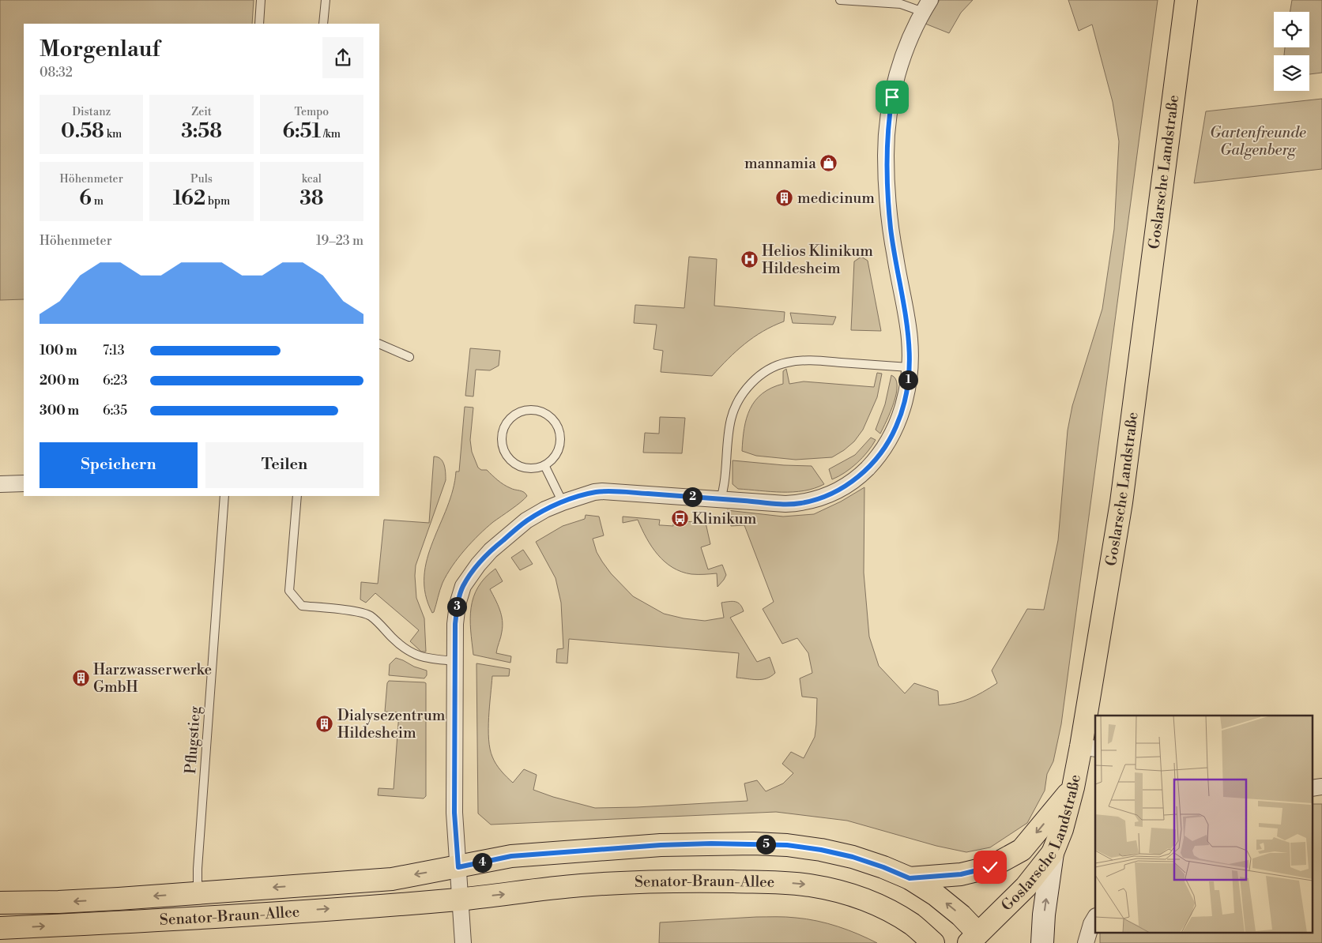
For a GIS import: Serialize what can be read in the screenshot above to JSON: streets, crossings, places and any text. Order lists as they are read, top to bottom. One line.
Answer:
{"streets":{"main road":["Goslarsche Landstraße","Senator-Braun-Allee"],"lane":["Pflugstieg"]},"crossings":[["Goslarsche Landstraße","Senator-Braun-Allee"],["Pflugstieg","Senator-Braun-Allee"]],"parks":["Gartenfreunde Galgenberg"],"places":{"shop":["mannamia"],"building":["medicinum","Harzwasserwerke GmbH","Dialysezentrum Hildesheim"],"hospital":["Helios Klinikum Hildesheim"],"bus stop":["Klinikum"]},"page":{"heading":["Morgenlauf","08:32"],"stats":[["Distanz","0.58 km"],["Zeit","3:58"],["Tempo","6:51 /km"],["Höhenmeter","6 m"],["Puls","162 bpm"],["kcal","38"]],"chart":["Höhenmeter","19–23 m"],"list":[{"name":"100 m","note":"7:13"},{"name":"200 m","note":"6:23"},{"name":"300 m","note":"6:35"}],"pins":["1","2","3","5","4"],"buttons":["Speichern","Teilen"]}}
